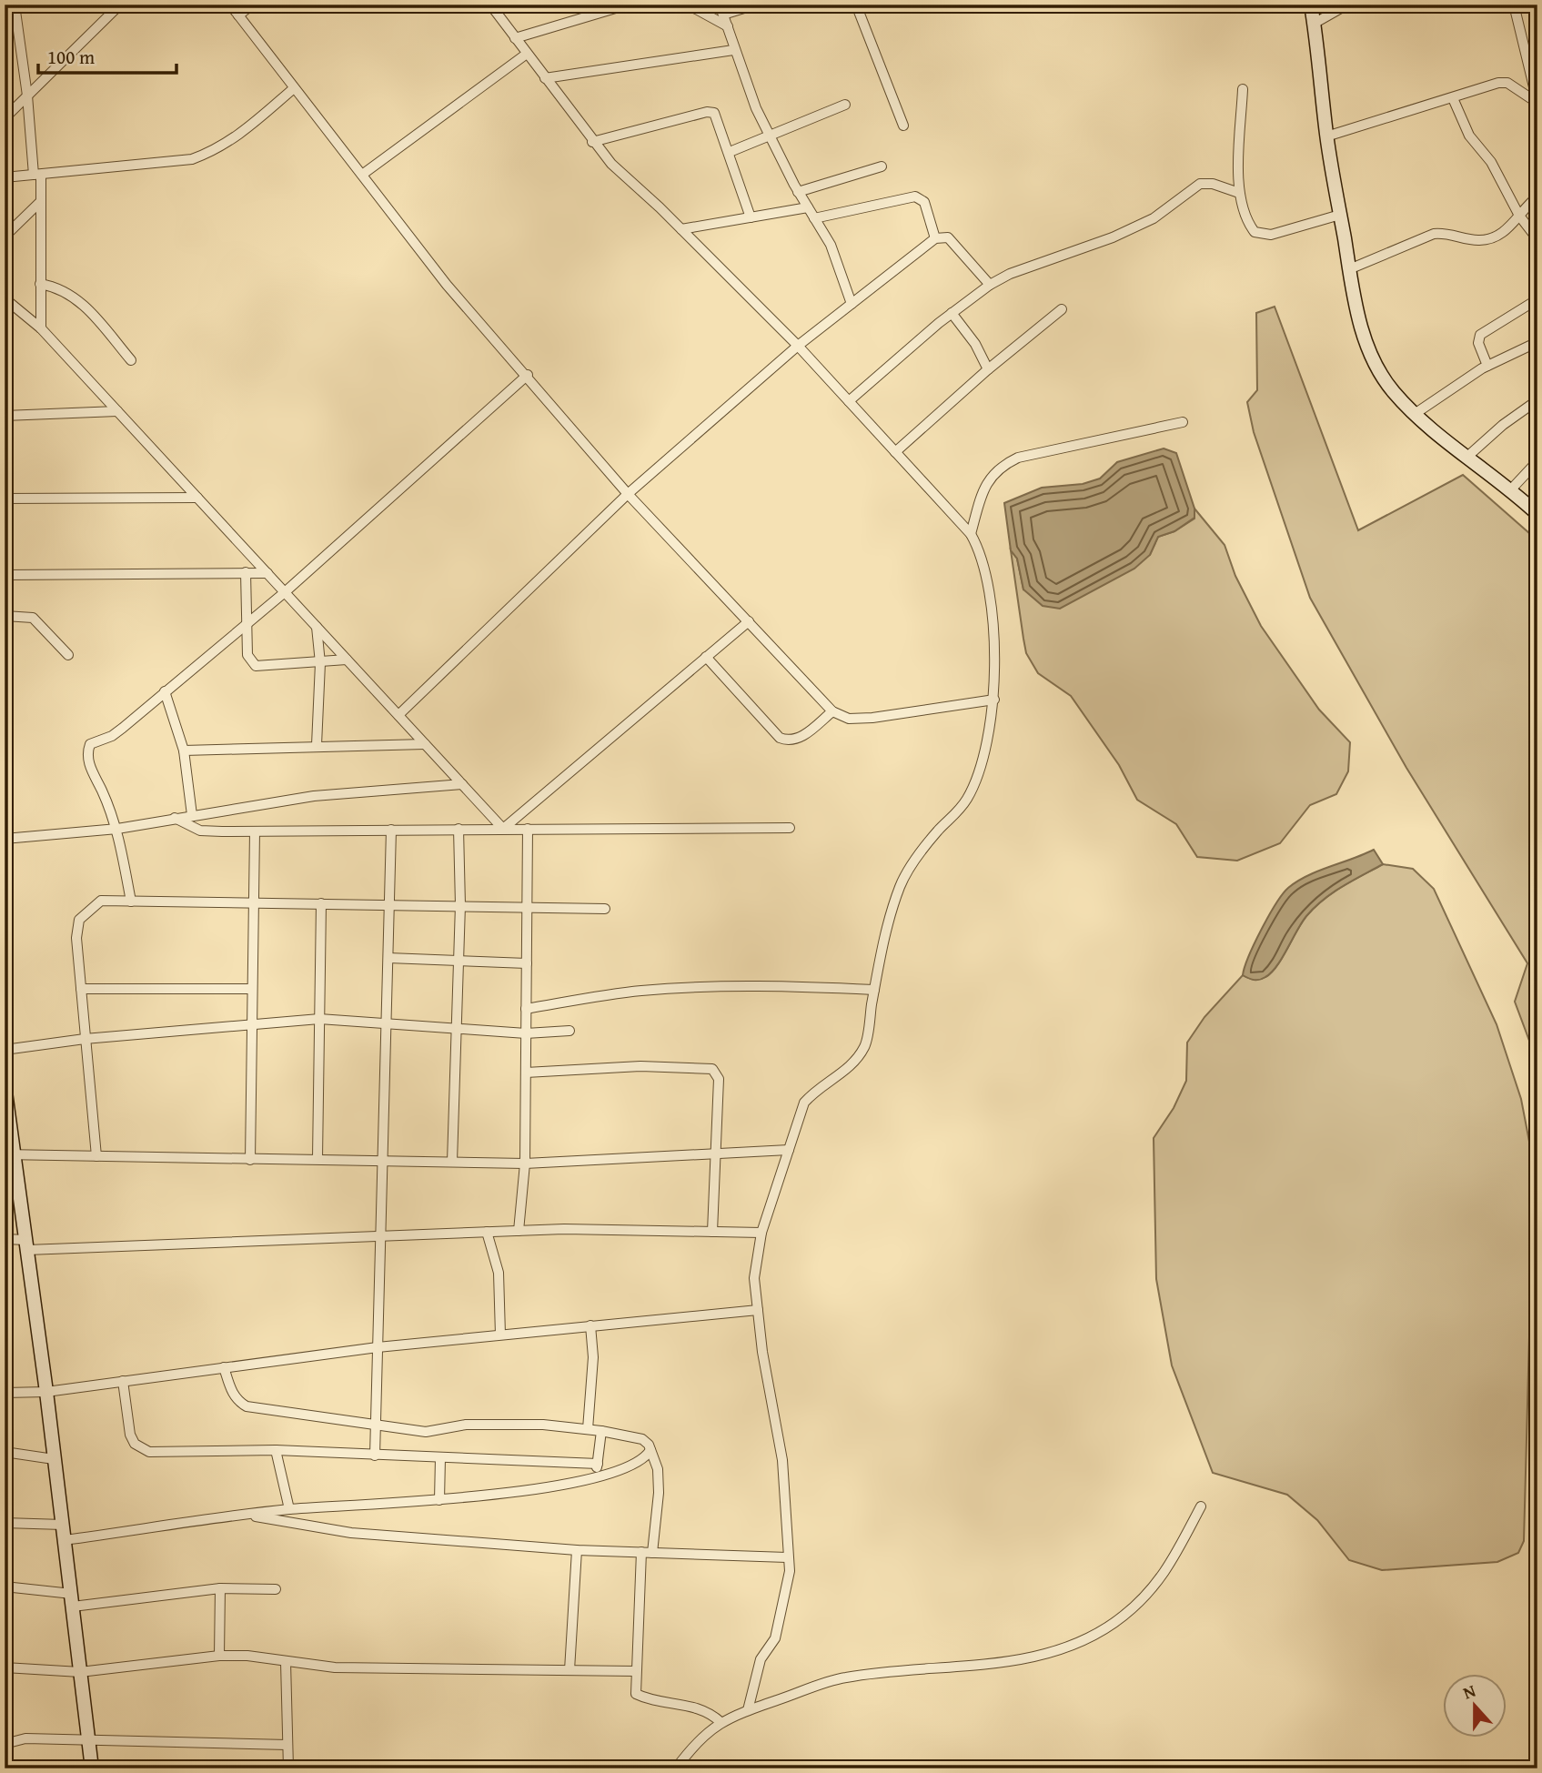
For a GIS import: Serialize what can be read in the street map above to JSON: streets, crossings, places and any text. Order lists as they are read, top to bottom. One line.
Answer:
{"scale_bar":"100 m","north":"top"}
